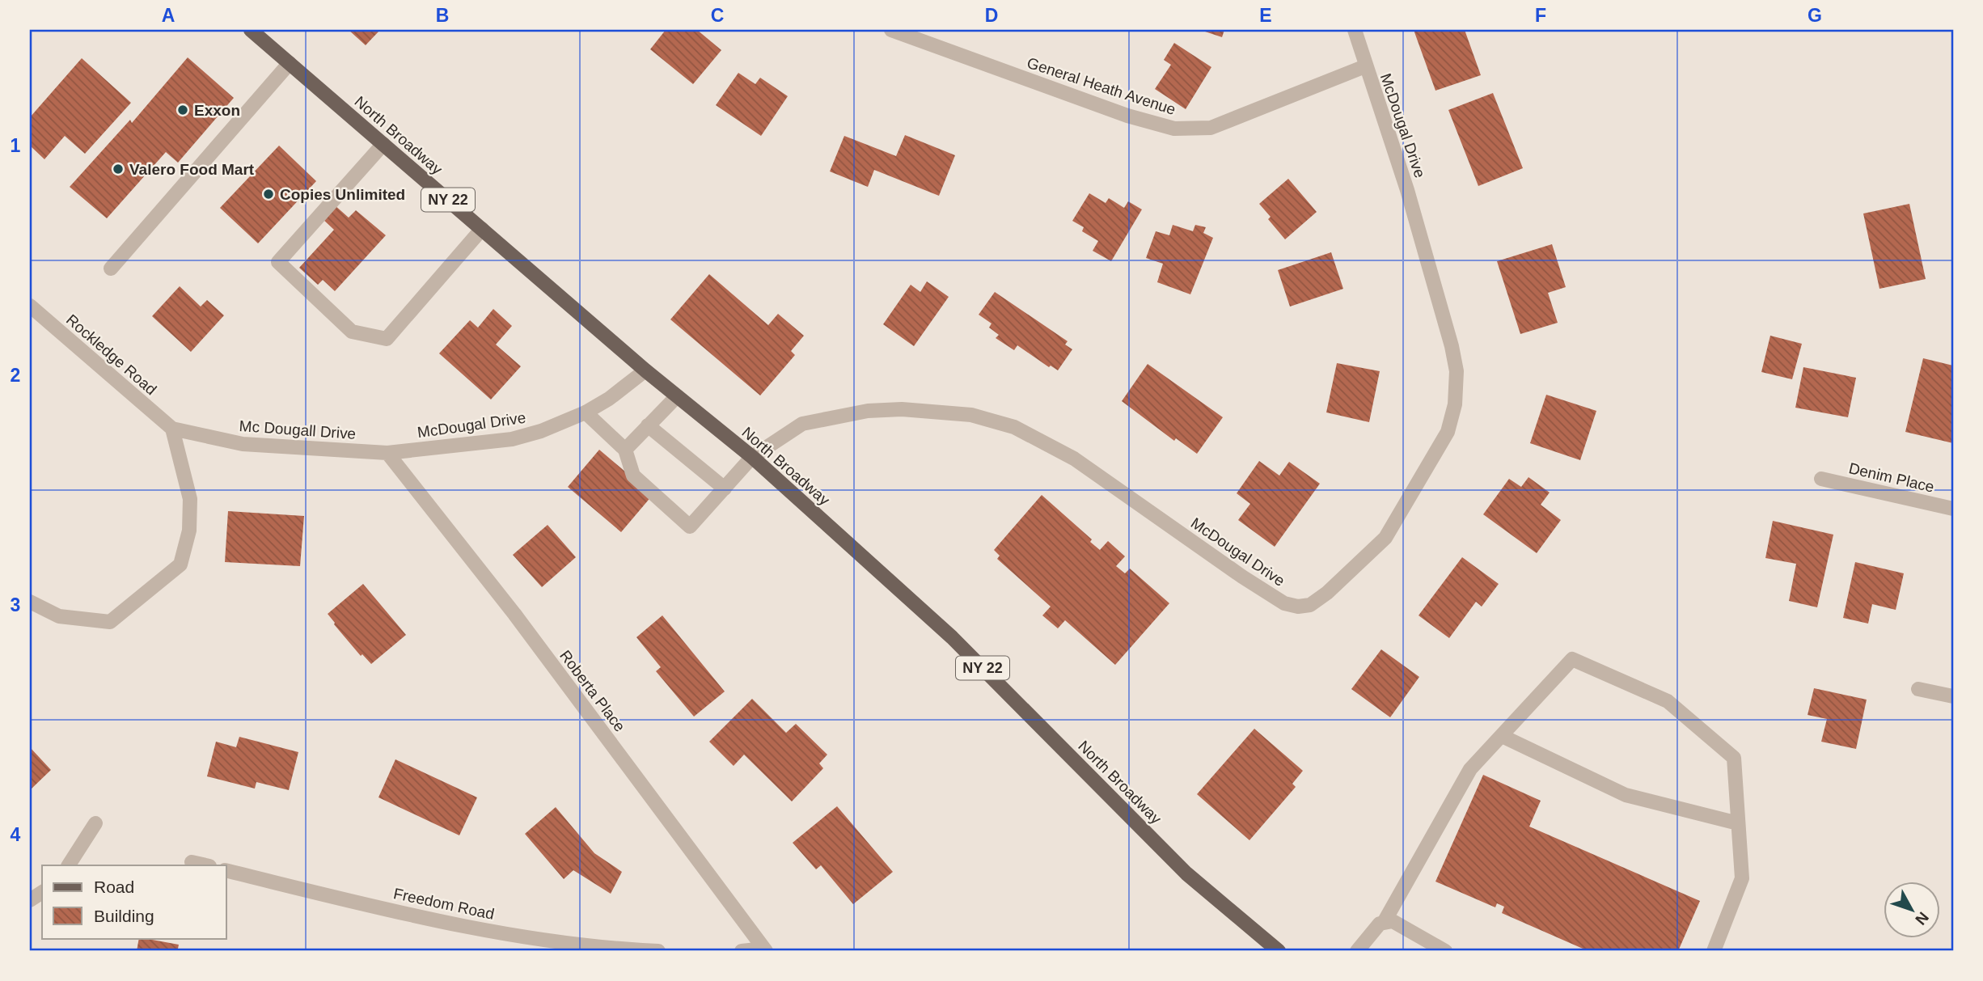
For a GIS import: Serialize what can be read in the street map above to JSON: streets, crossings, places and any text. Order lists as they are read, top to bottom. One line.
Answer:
{"streets":{"main road":["North Broadway","NY 22"],"street":["General Heath Avenue","McDougal Drive","Rockledge Road","Mc Dougall Drive","Denim Place","Roberta Place","Freedom Road"]},"crossings":[["General Heath Avenue","McDougal Drive"],["McDougal Drive","North Broadway"],["McDougal Drive","Mc Dougall Drive"],["McDougal Drive","Roberta Place"],["Rockledge Road","Mc Dougall Drive"],["Mc Dougall Drive","Roberta Place"]],"places":["Exxon","Valero Food Mart","Copies Unlimited"],"legend":["Road","Building"],"north":"bottom right","grid":{"columns":["A","B","C","D","E","F","G"],"rows":["1","2","3","4"]}}
